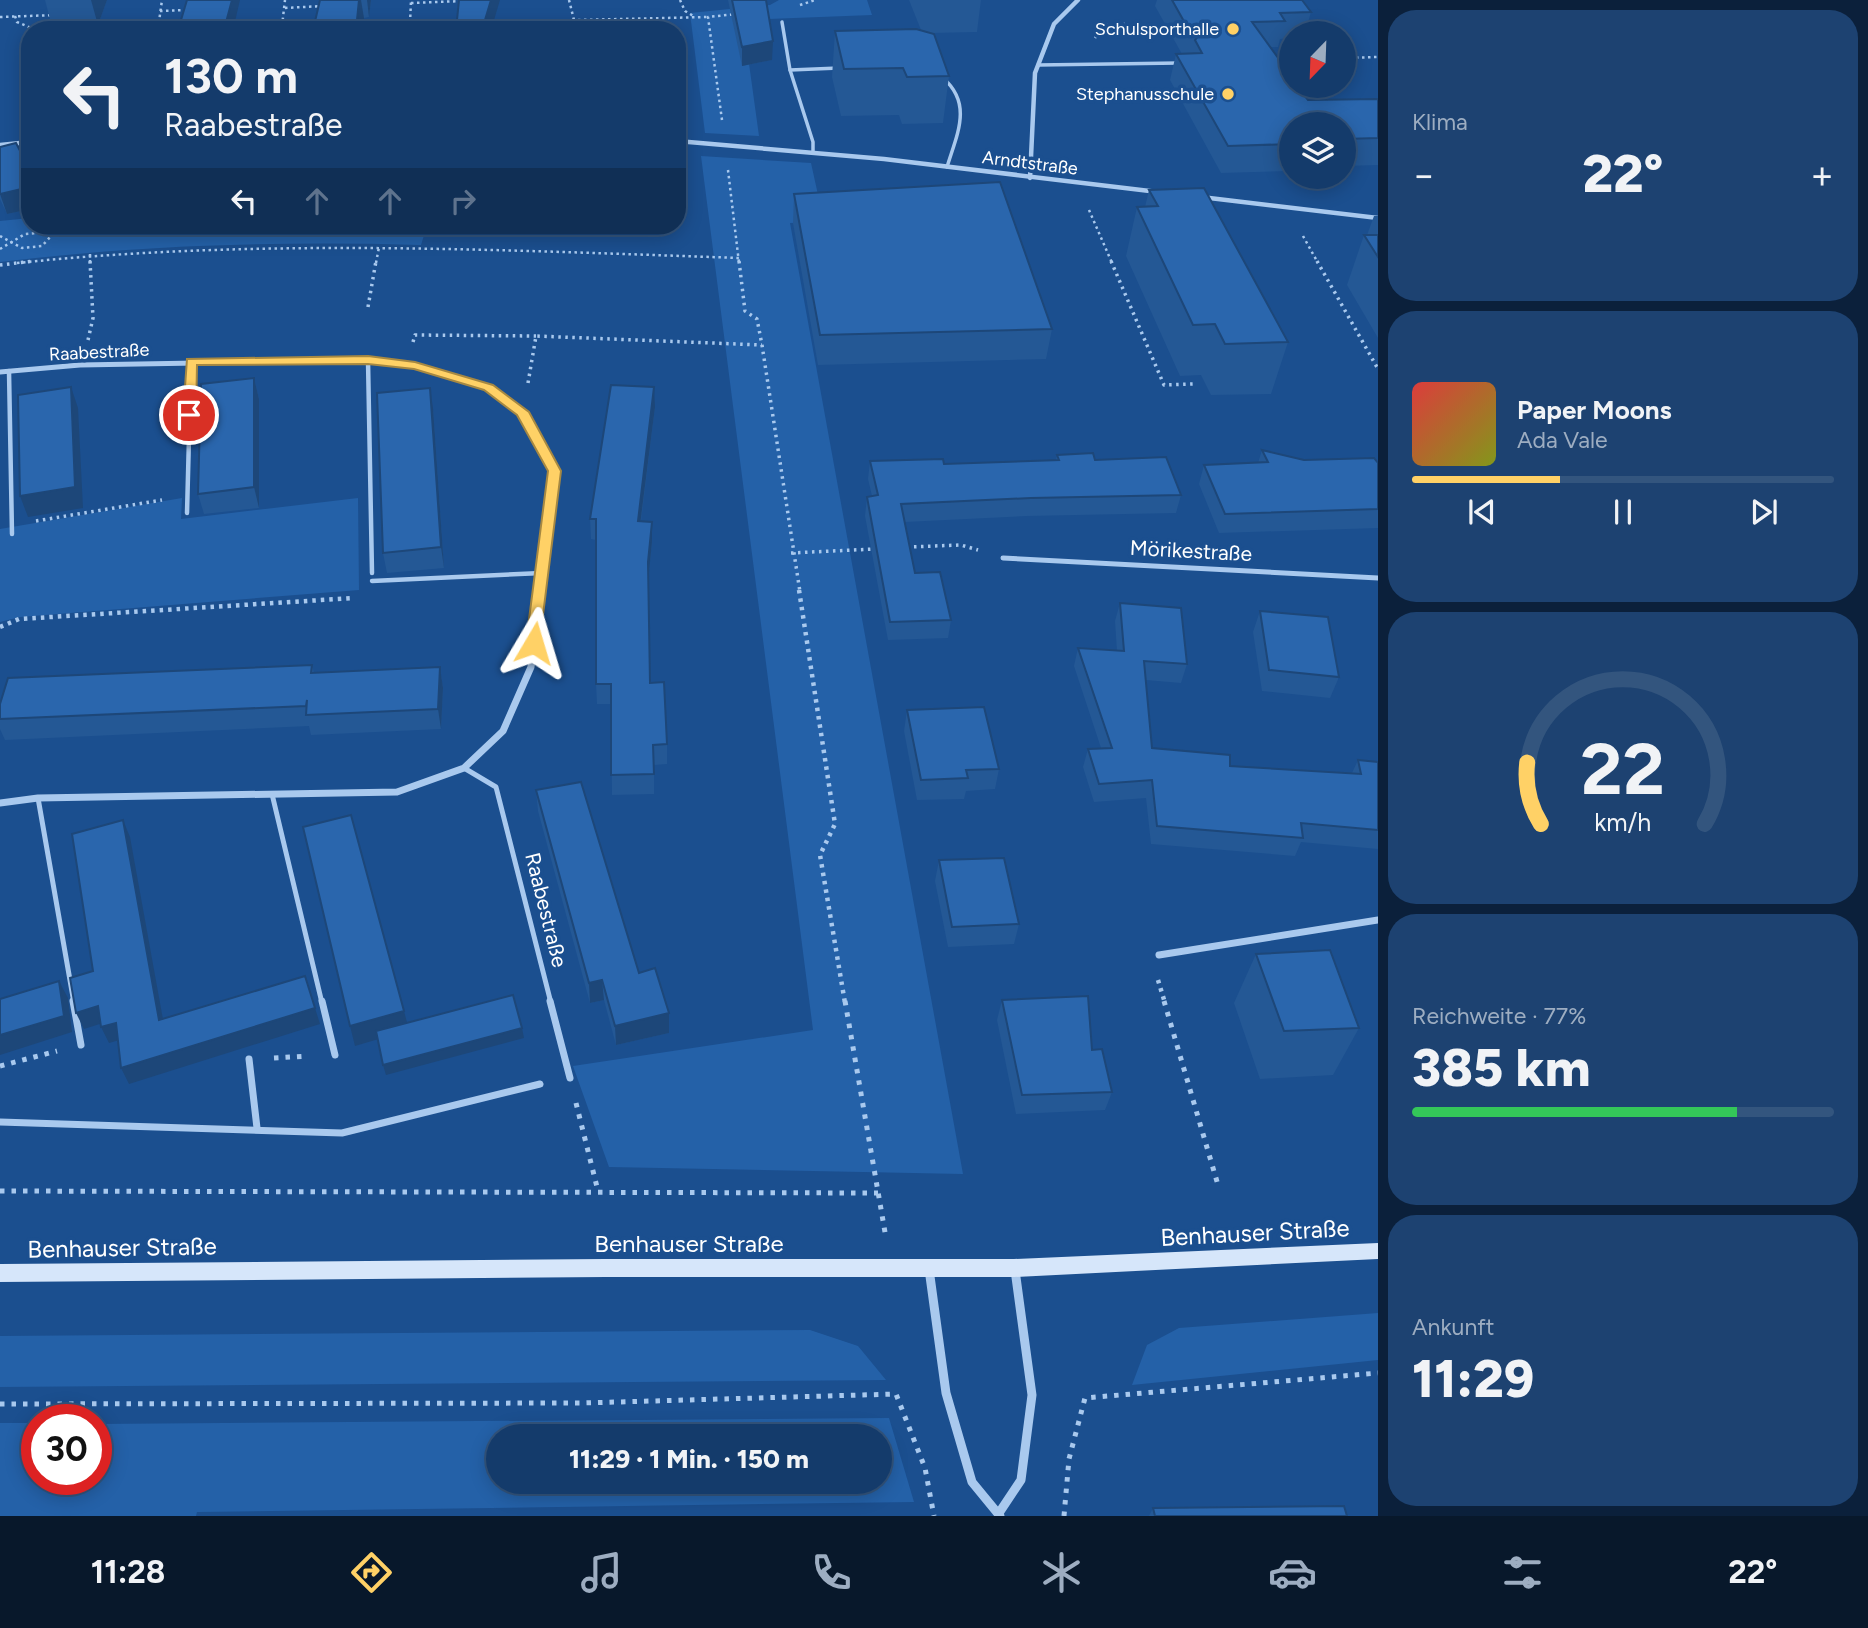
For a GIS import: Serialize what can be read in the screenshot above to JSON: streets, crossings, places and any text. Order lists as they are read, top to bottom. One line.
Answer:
{"streets":{"main road":["Benhauser Straße"],"street":["Arndtstraße","Raabestraße","Mörikestraße"]},"places":["Schulsporthalle","Stephanusschule"],"north":"bottom left","page":{"tile":["Klima",["Reichweite · 77%","385 km"],["Ankunft","11:29"]],"turn":["130 m","Raabestraße"],"heat":["−","22°","+"],"song":["Paper Moons","Ada Vale"],"limit":"30","trip":"11:29 · 1 Min. · 150 m","tabs":["11:28","22°"],"gauge":["22","km/h"]}}
